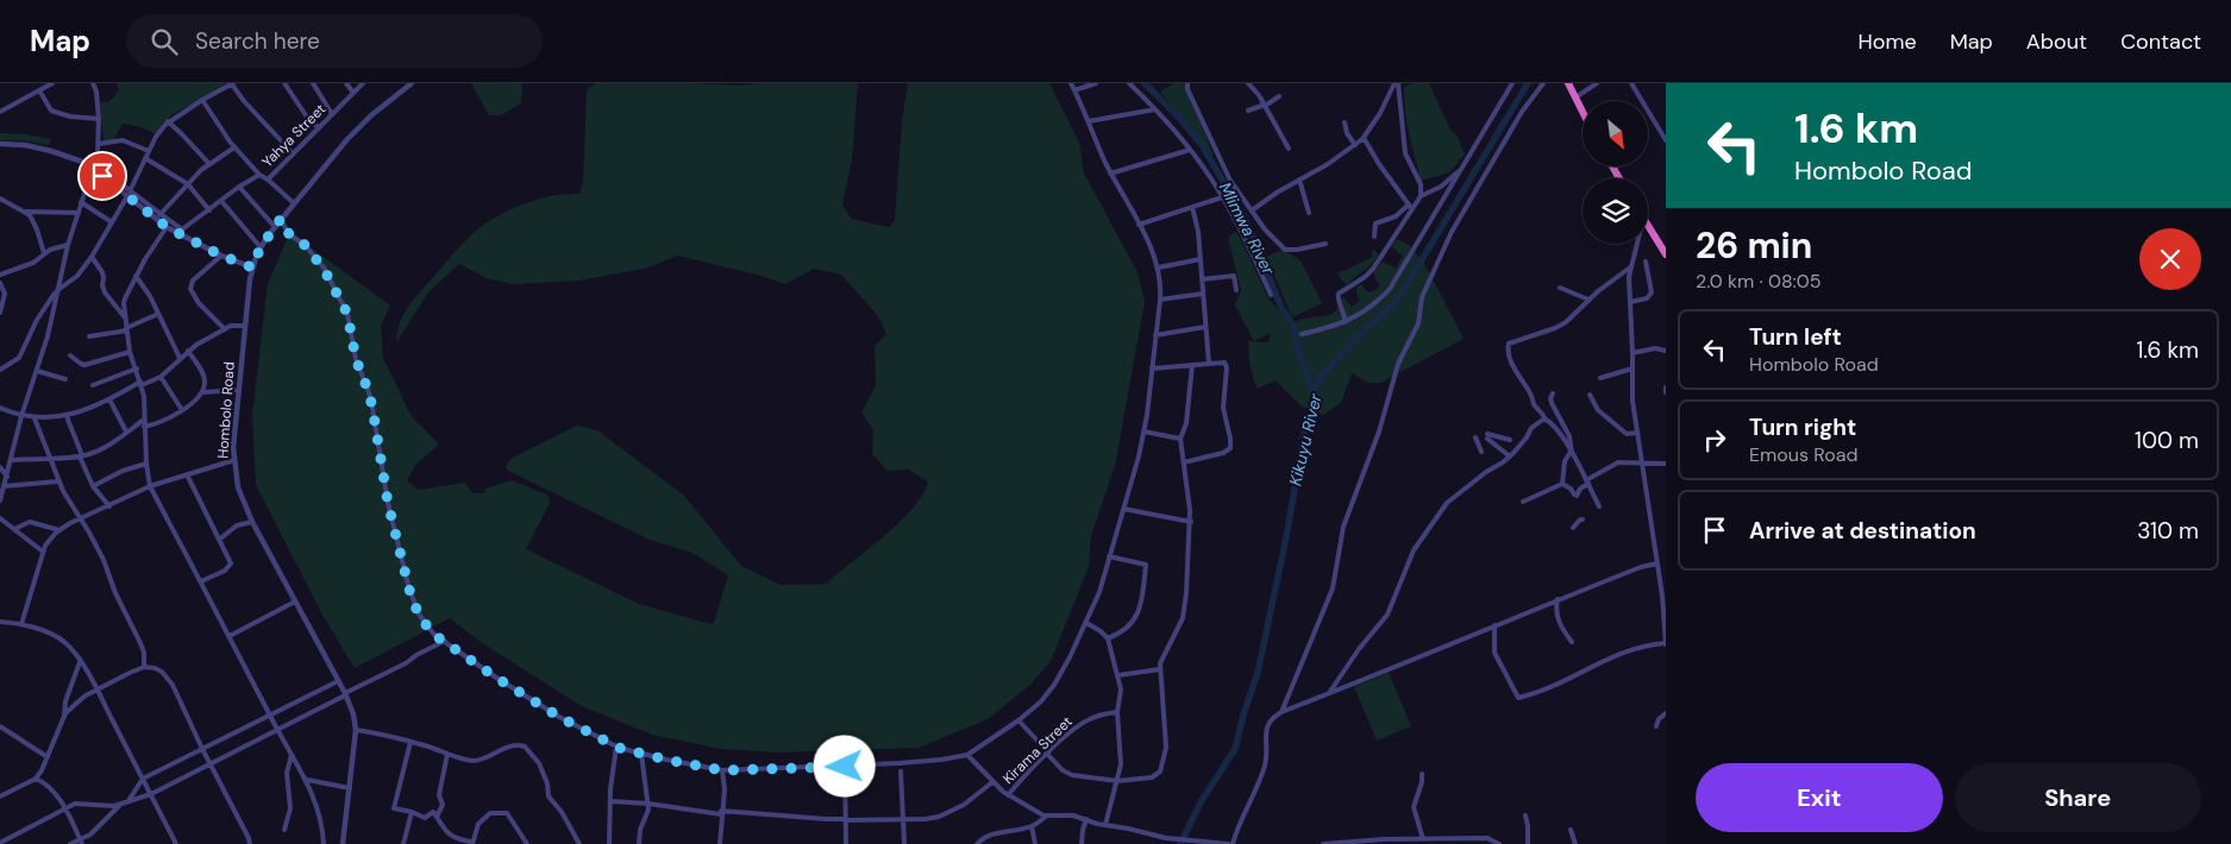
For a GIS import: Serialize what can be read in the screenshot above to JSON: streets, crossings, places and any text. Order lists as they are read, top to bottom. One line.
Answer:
{"streets":{"street":["Yahya Street","Hombolo Road","Kirama Street"]},"water":["Mlimwa River","Kikuyu River"],"north":"bottom right","page":{"header":"Map","search":"Search here","nav":["Home","Map","About","Contact"],"turn":["1.6 km","Hombolo Road"],"heading":["26 min","2.0 km · 08:05"],"list":[{"name":"Turn left","note":"Hombolo Road","value":"1.6 km"},{"name":"Turn right","note":"Emous Road","value":"100 m"},{"name":"Arrive at destination","value":"310 m"}],"buttons":["Exit","Share"]}}
